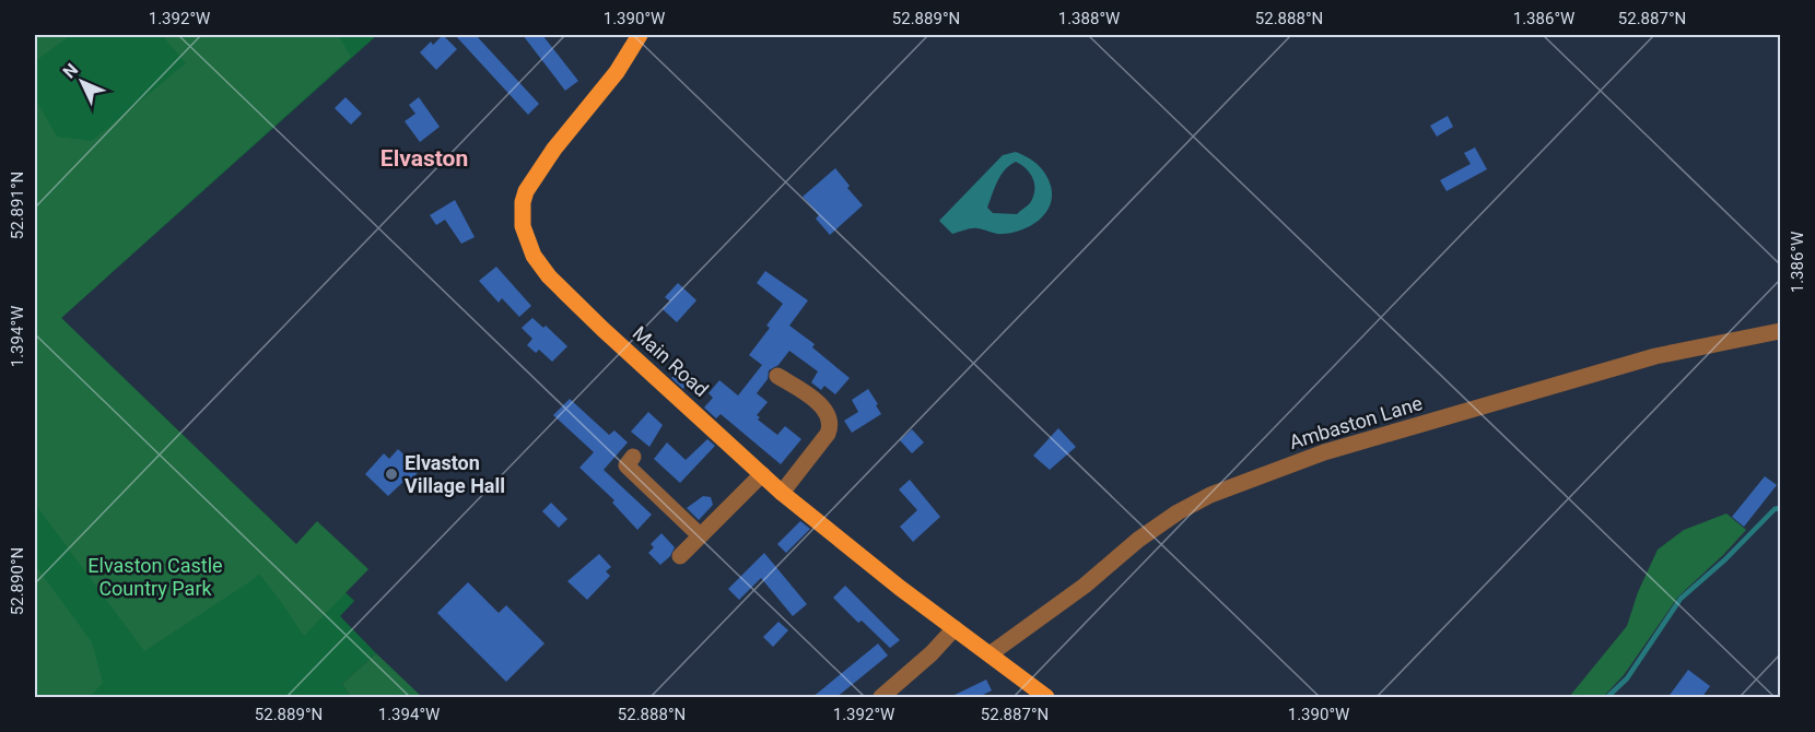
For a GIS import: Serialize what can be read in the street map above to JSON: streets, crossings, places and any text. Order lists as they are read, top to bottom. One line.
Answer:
{"streets":{"main road":["Main Road"],"street":["Ambaston Lane"]},"crossings":[["Main Road","Ambaston Lane"]],"districts":["Elvaston"],"parks":["Elvaston Castle Country Park"],"places":["Elvaston Village Hall"],"north":"top left","coordinates":["1.392°W","1.390°W","52.889°N","1.388°W","52.888°N","1.386°W","52.887°N","52.891°N","1.394°W","52.890°N"]}
